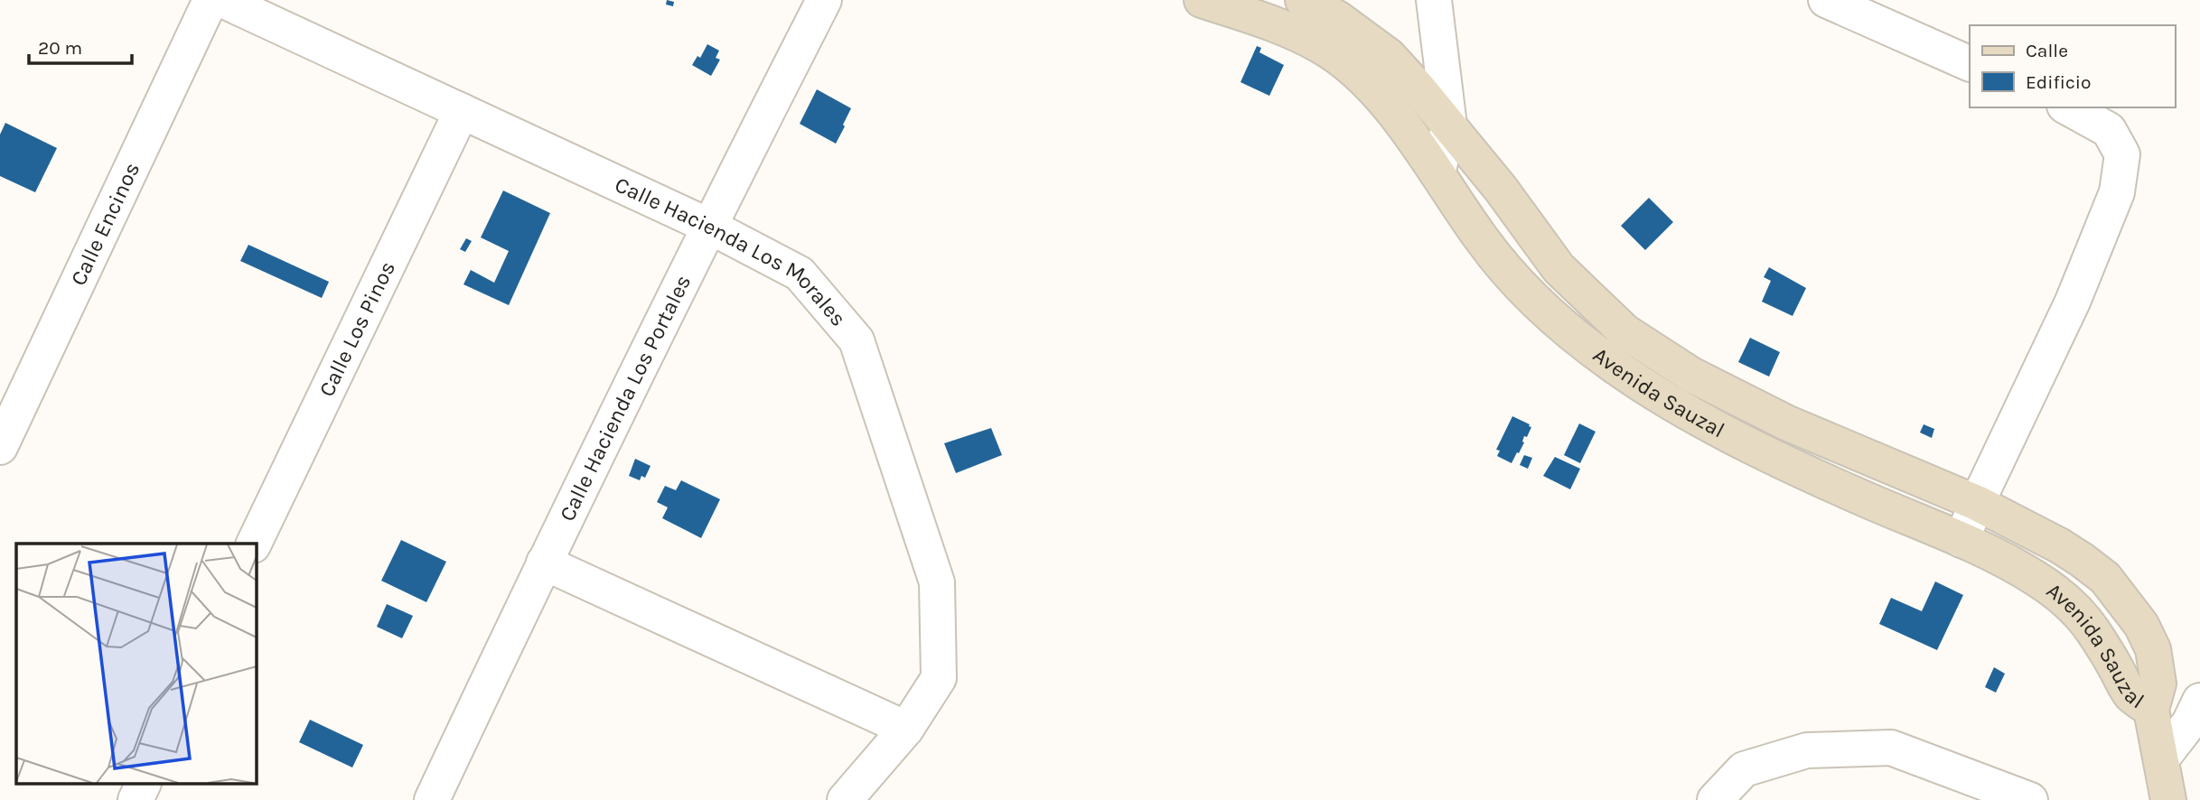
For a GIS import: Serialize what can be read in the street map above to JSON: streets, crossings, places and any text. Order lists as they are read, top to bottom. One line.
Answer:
{"streets":{"street":["Calle Encinos","Calle Hacienda Los Morales","Calle Los Pinos","Avenida Sauzal","Calle Hacienda Los Portales"]},"crossings":[["Calle Hacienda Los Morales","Calle Los Pinos"],["Calle Hacienda Los Morales","Calle Hacienda Los Portales"]],"legend":["Calle","Edificio"],"scale_bar":"20 m"}
